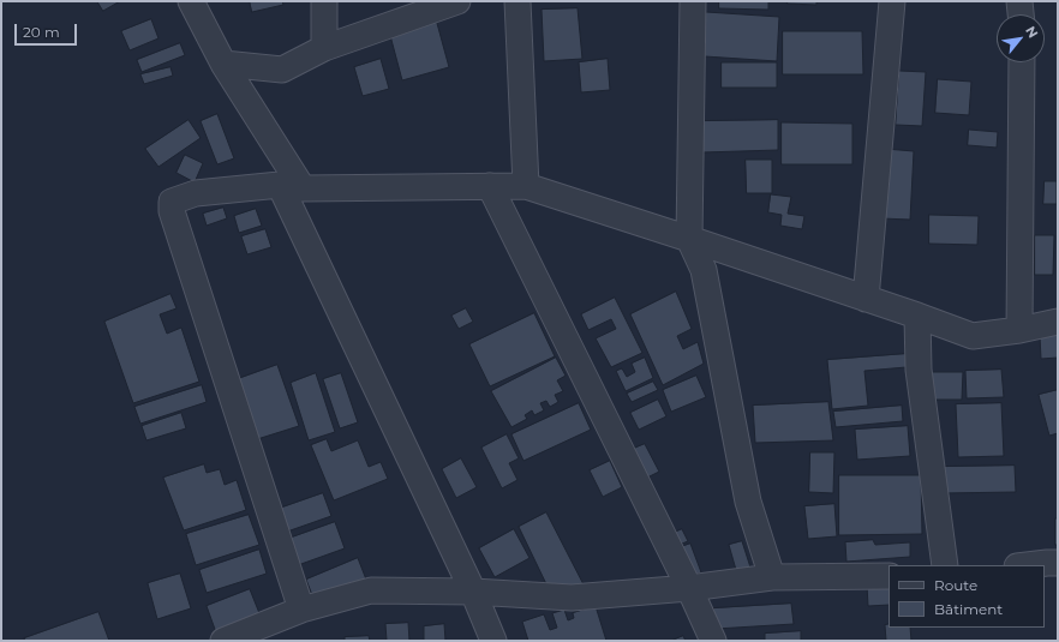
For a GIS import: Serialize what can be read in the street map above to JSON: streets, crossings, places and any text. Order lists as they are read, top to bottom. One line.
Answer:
{"legend":["Route","Bâtiment"],"scale_bar":"20 m","north":"top right"}
